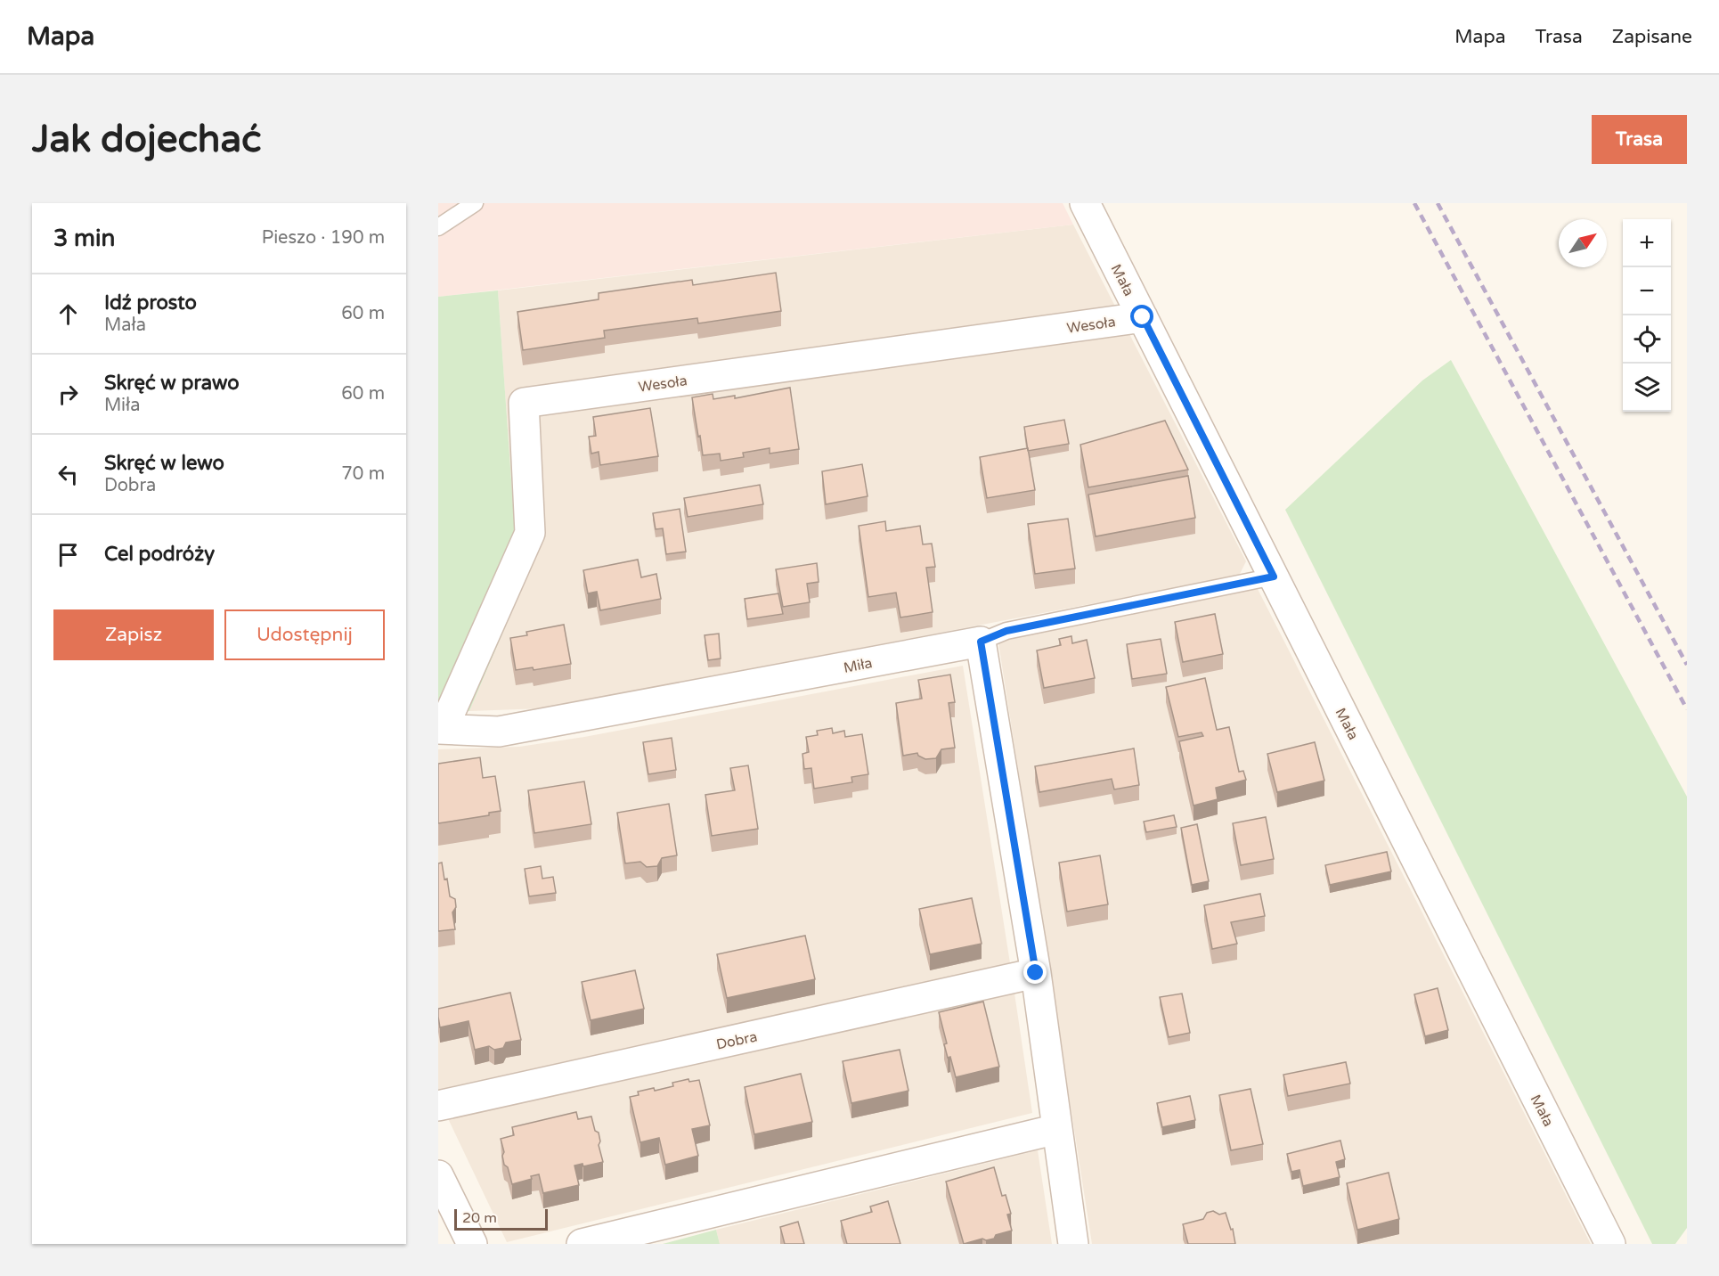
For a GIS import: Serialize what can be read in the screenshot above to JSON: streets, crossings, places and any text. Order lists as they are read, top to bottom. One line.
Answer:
{"streets":{"street":["Mała","Wesoła","Miła","Dobra"]},"crossings":[["Mała","Wesoła"],["Mała","Miła"]],"scale_bar":"20 m","north":"top right","page":{"header":"Mapa","nav":["Mapa","Trasa","Zapisane"],"buttons":["Trasa",["Zapisz","Udostępnij"]],"title":"Jak dojechać","heading":["3 min","Pieszo · 190 m"],"map_buttons":["+","−"],"list":[["Idź prosto","Mała","60 m"],["Skręć w prawo","Miła","60 m"],["Skręć w lewo","Dobra","70 m"],"Cel podróży"],"scale":"20 m"}}
